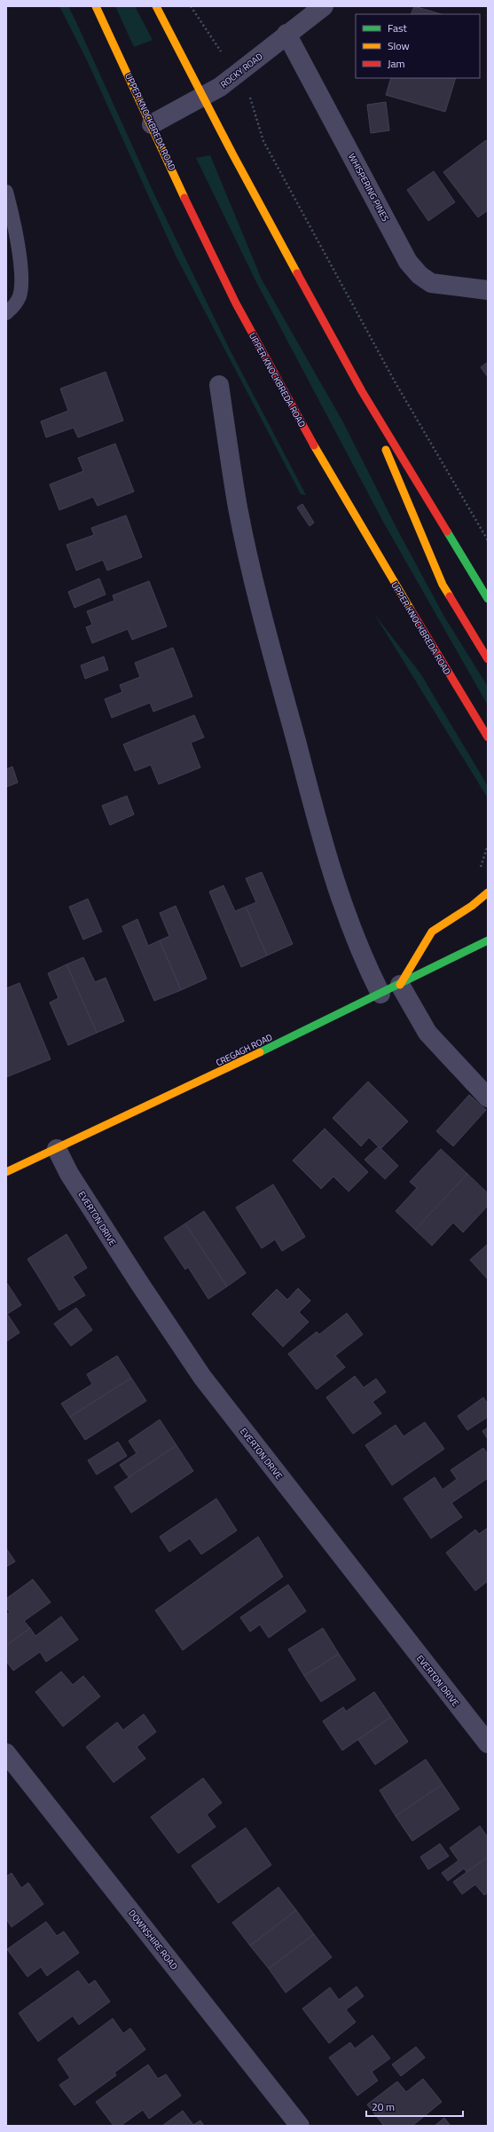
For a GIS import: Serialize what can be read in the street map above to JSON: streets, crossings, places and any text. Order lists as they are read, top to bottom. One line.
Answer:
{"streets":{"main road":["UPPER KNOCKBREDA ROAD","CREGAGH ROAD"],"street":["ROCKY ROAD","WHISPERING PINES","EVERTON DRIVE","DOWNSHIRE ROAD"]},"crossings":[["ROCKY ROAD","UPPER KNOCKBREDA ROAD"],["ROCKY ROAD","WHISPERING PINES"],["CREGAGH ROAD","EVERTON DRIVE"]],"legend":["Fast","Slow","Jam"],"scale_bar":"20 m"}
